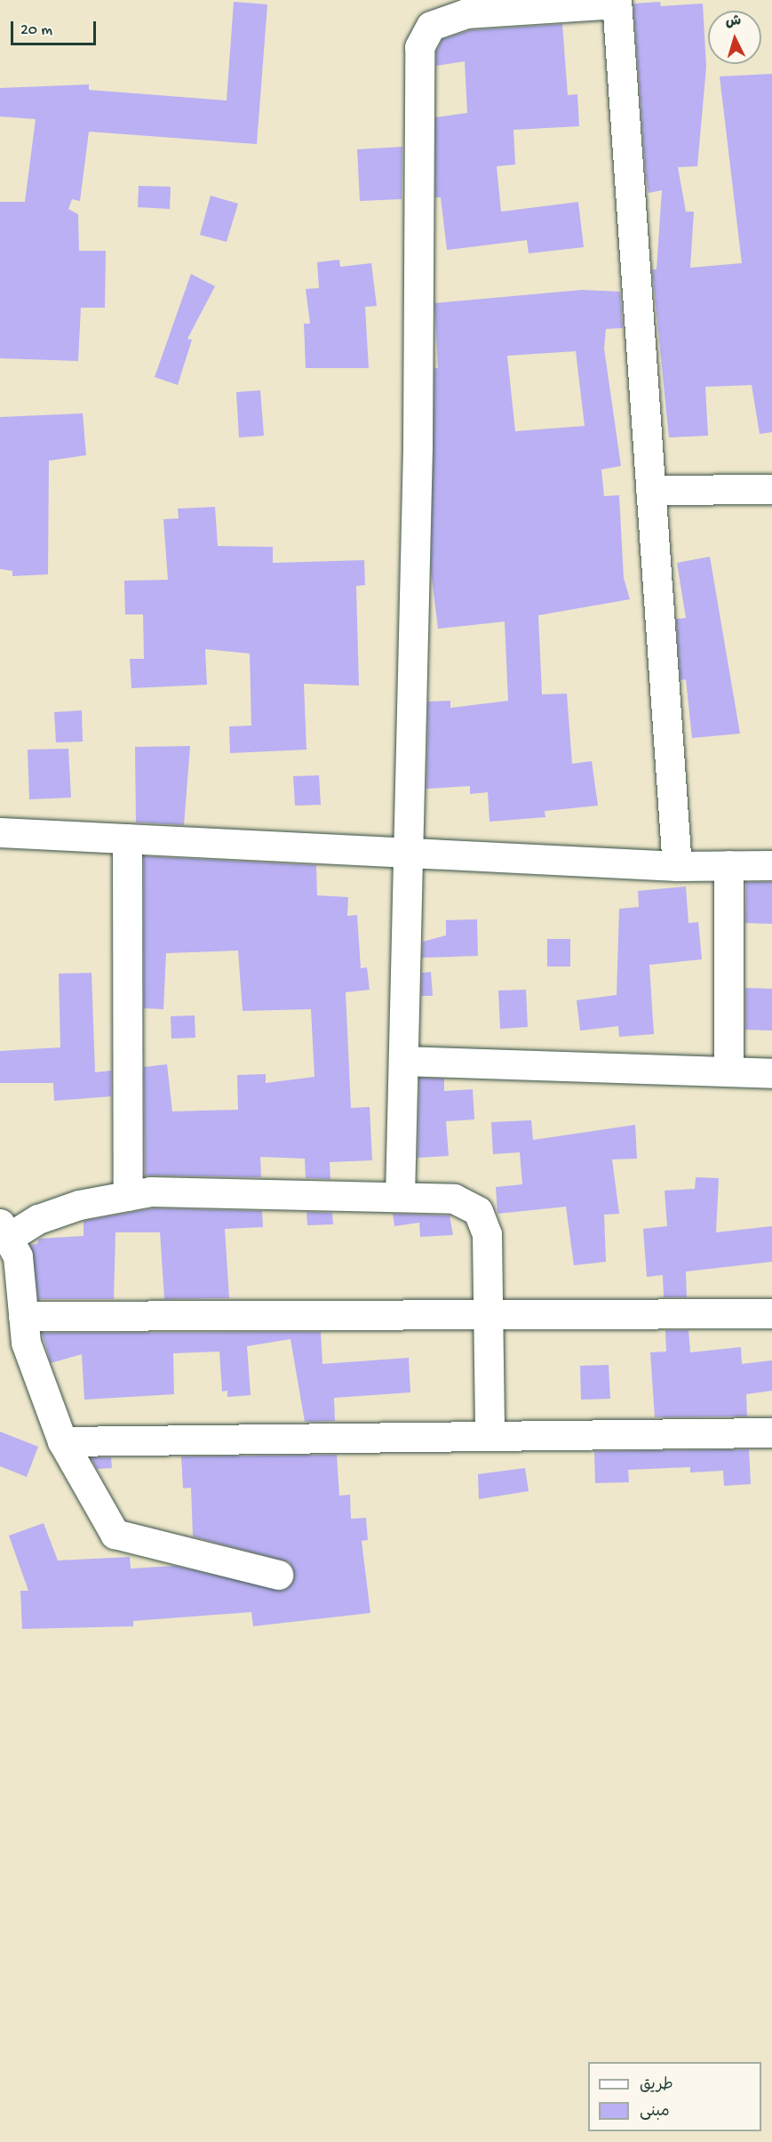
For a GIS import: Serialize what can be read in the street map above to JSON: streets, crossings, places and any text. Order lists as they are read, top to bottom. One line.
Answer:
{"legend":["طريق","مبنى"],"scale_bar":"20 m","north":"top"}
